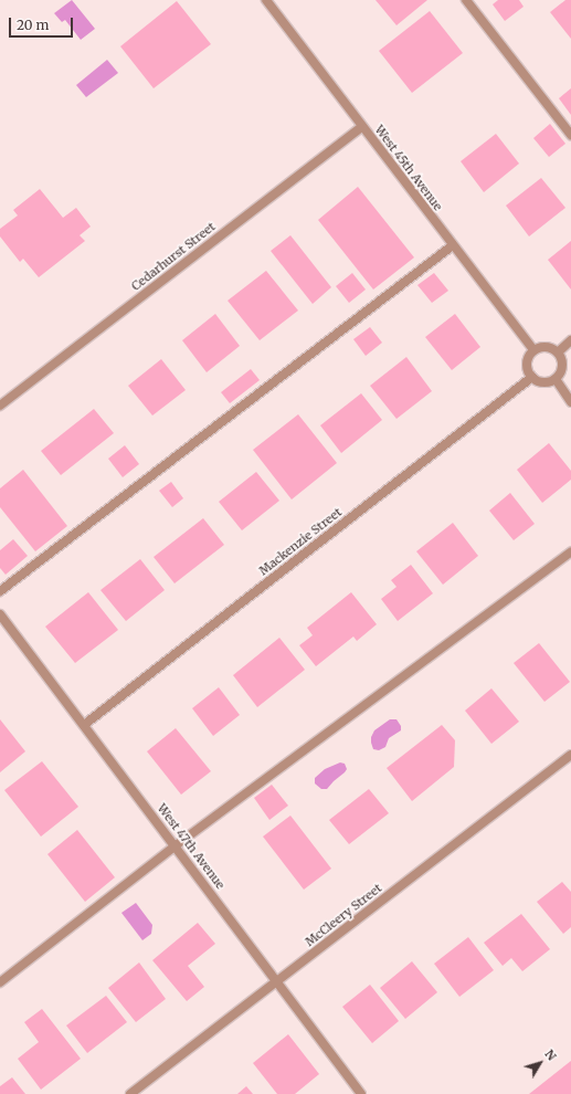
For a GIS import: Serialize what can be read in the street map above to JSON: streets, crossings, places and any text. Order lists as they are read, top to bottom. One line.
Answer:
{"streets":{"street":["West 45th Avenue","Cedarhurst Street","Mackenzie Street","West 47th Avenue","McCleery Street"]},"crossings":[["West 45th Avenue","Cedarhurst Street"],["West 45th Avenue","Mackenzie Street"],["Mackenzie Street","West 47th Avenue"],["West 47th Avenue","McCleery Street"]],"scale_bar":"20 m","north":"top right"}
